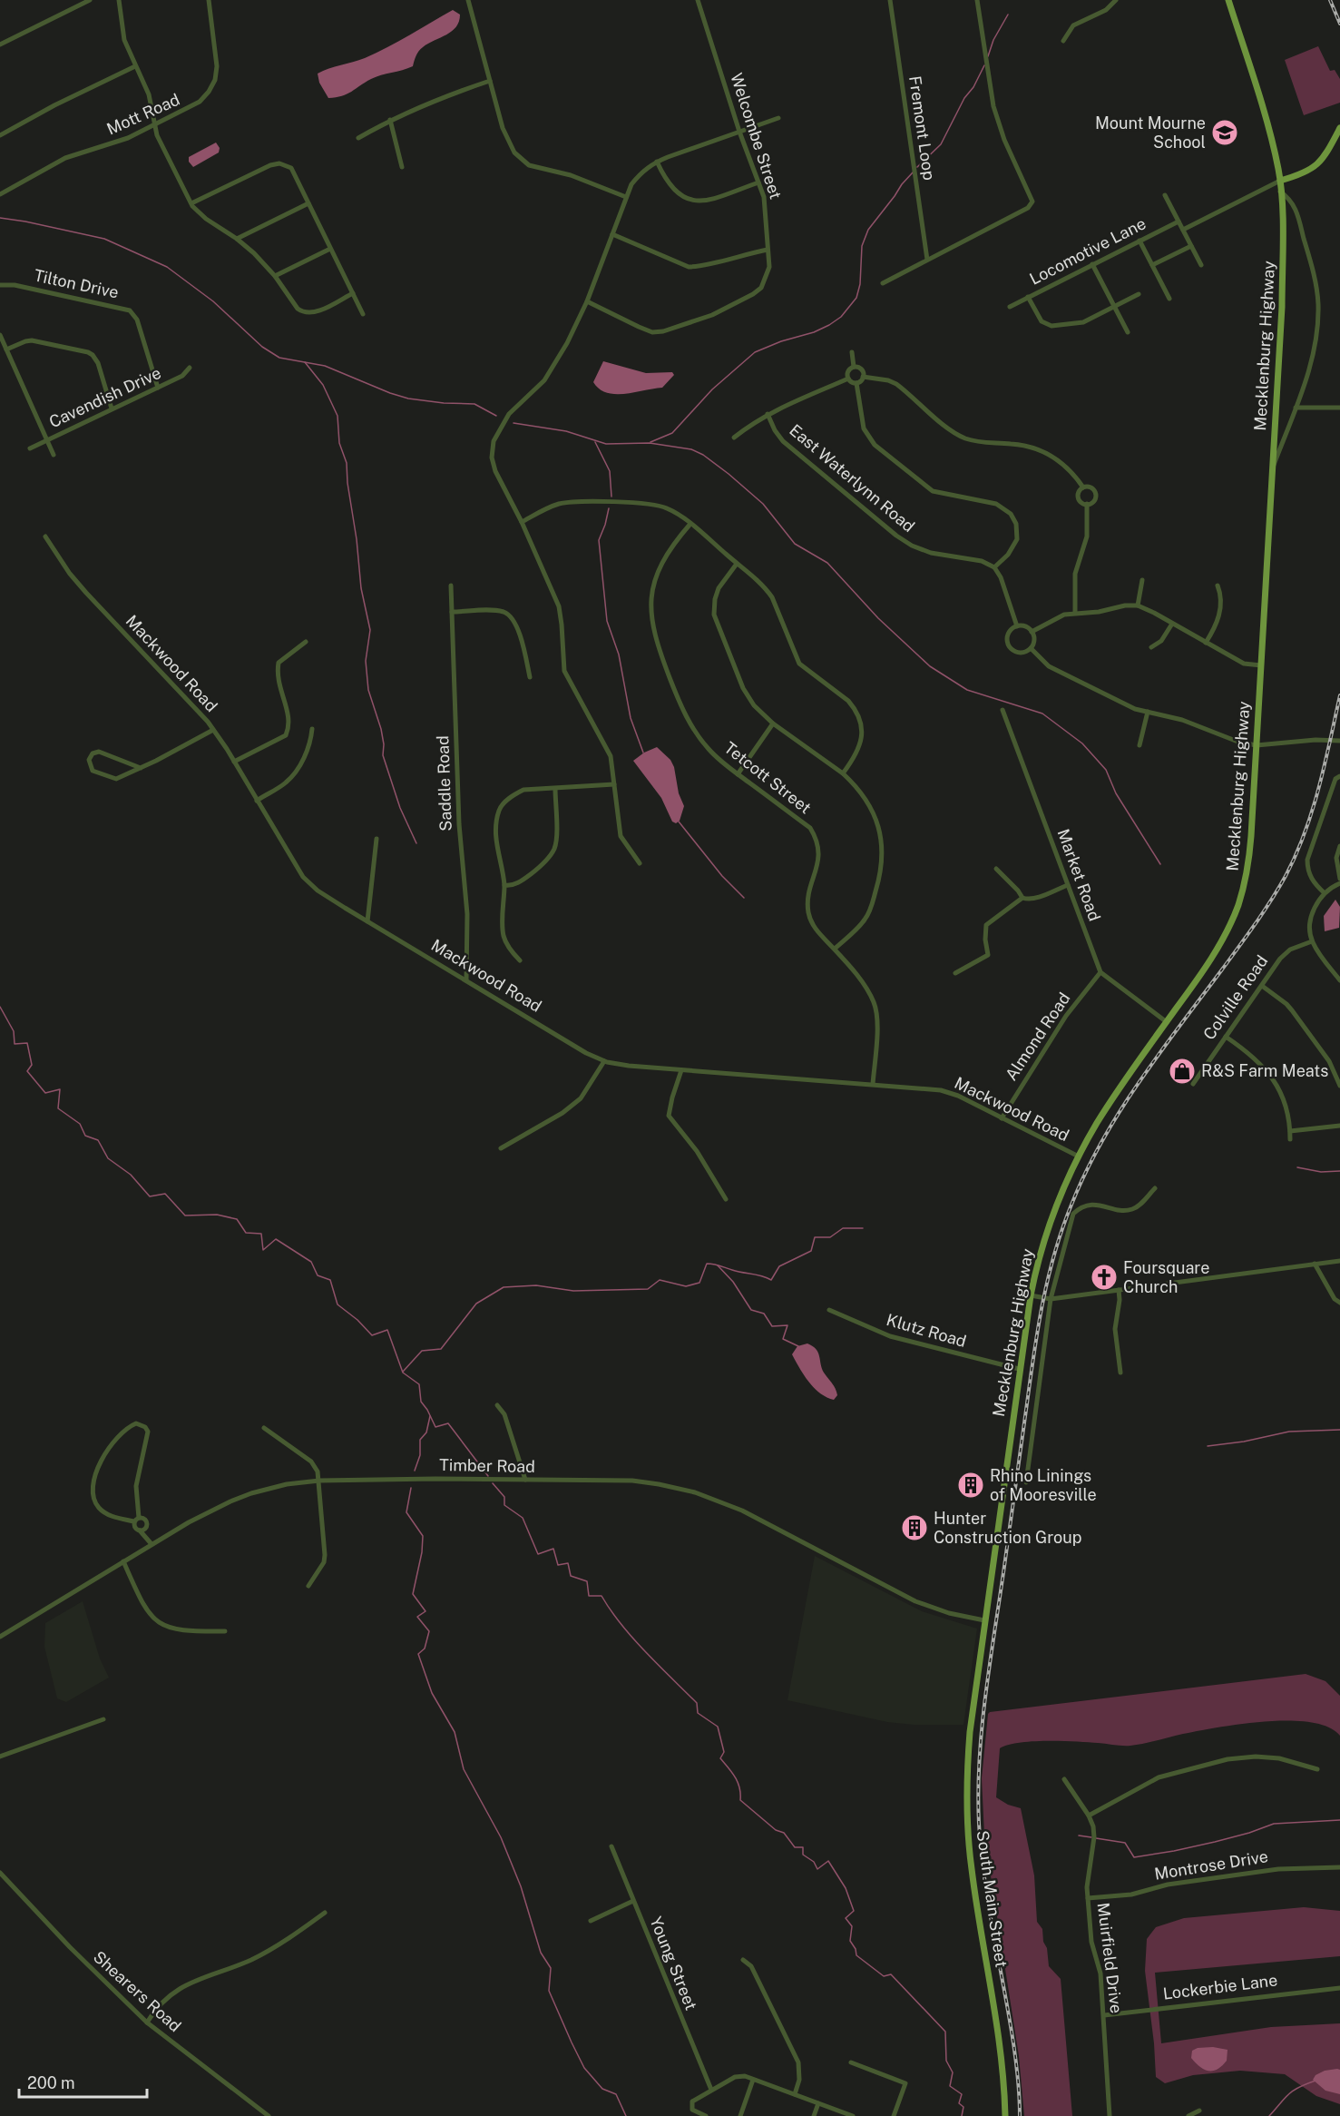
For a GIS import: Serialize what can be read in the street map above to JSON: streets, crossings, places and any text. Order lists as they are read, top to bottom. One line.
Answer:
{"streets":{"main road":["Mecklenburg Highway","South Main Street"],"street":["Mott Road","Fremont Loop","Welcombe Street","Locomotive Lane","Tilton Drive","Cavendish Drive","East Waterlynn Road","Mackwood Road","Tetcott Street","Saddle Road","Market Road","Colville Road","Almond Road","Klutz Road","Timber Road","Montrose Drive","Muirfield Drive","Young Street","Lockerbie Lane","Shearers Road"]},"crossings":[["Tilton Drive","Cavendish Drive"],["Mecklenburg Highway","Mackwood Road"],["Mecklenburg Highway","Klutz Road"],["Mecklenburg Highway","Timber Road"],["Mecklenburg Highway","South Main Street"],["Mackwood Road","Tetcott Street"],["Mackwood Road","Saddle Road"],["Mackwood Road","Almond Road"],["Market Road","Almond Road"],["Timber Road","South Main Street"],["Montrose Drive","Muirfield Drive"],["Muirfield Drive","Lockerbie Lane"]],"places":{"school or university":["Mount Mourne School"],"shop":["R&S Farm Meats"],"church":["Foursquare Church"],"building":["Rhino Linings of Mooresville","Hunter Construction Group"]},"scale_bar":"200 m"}
